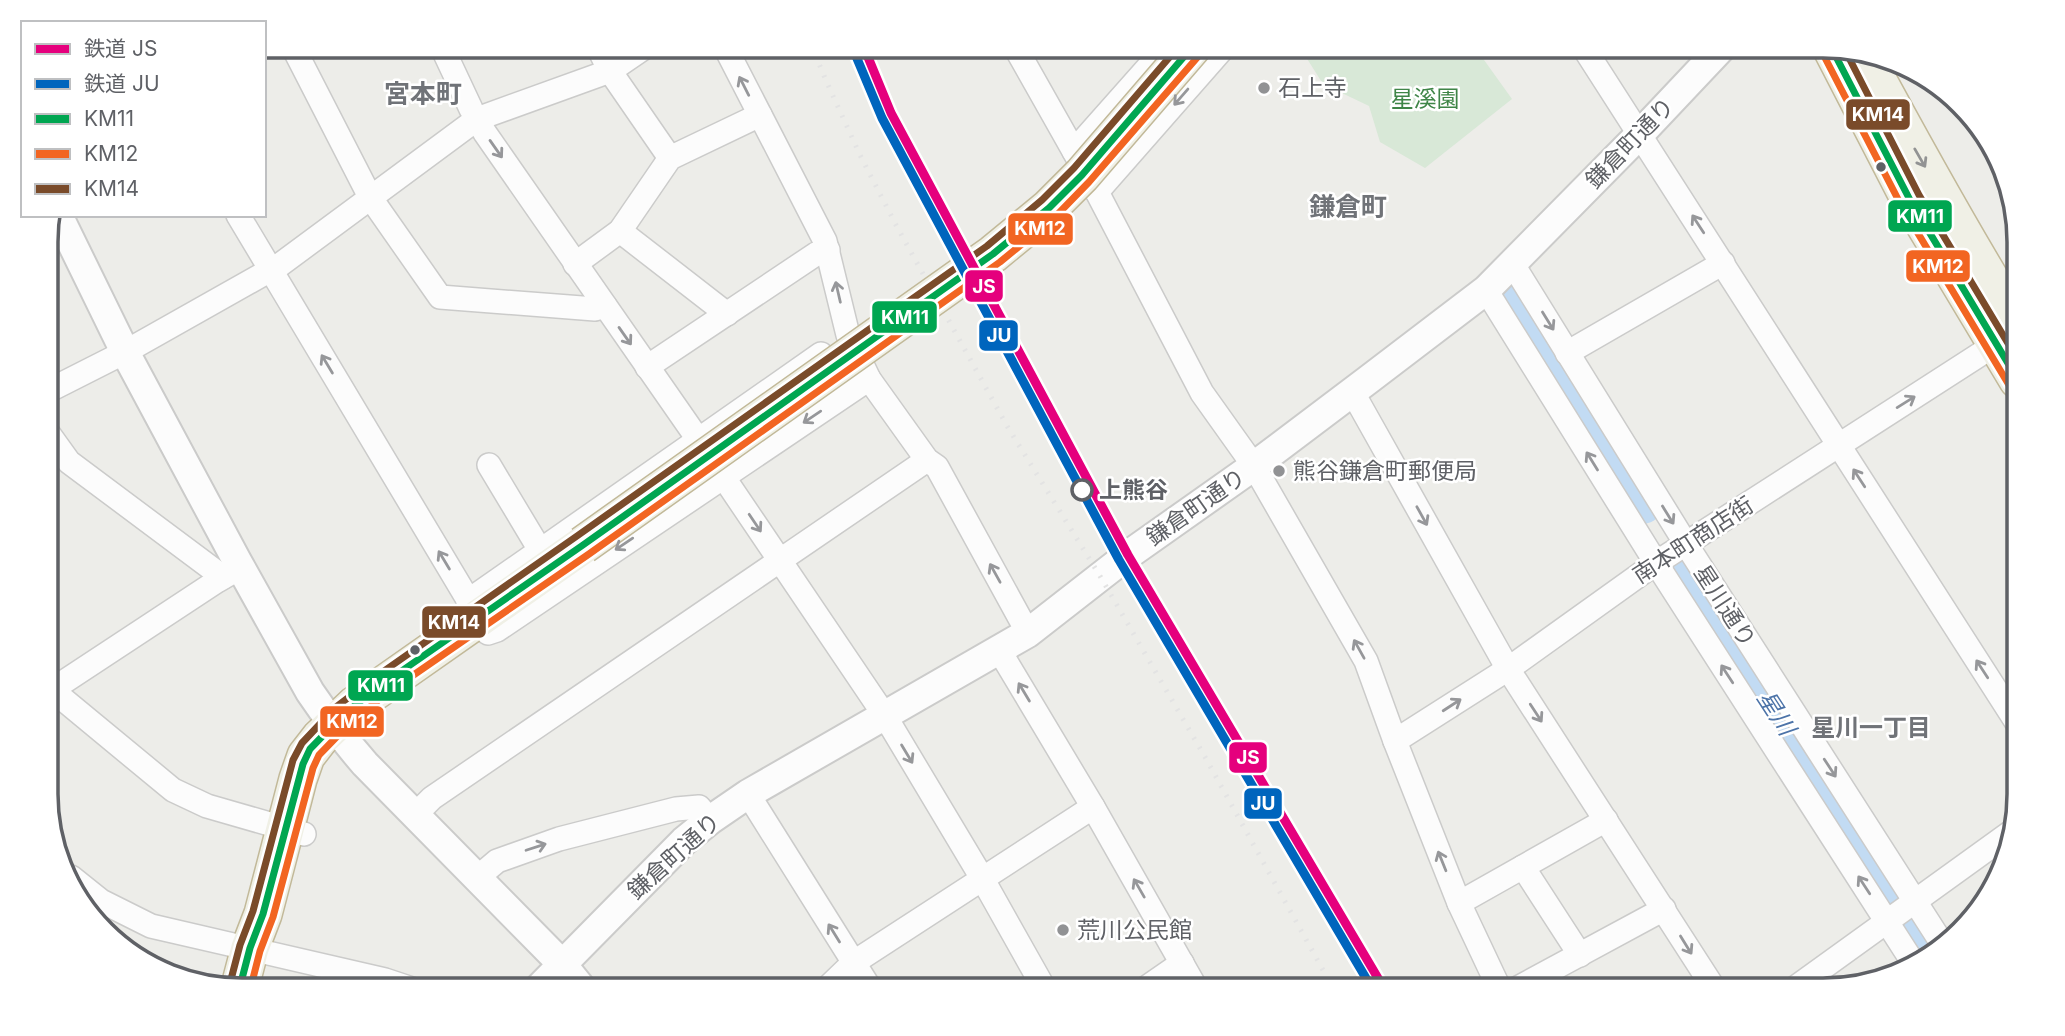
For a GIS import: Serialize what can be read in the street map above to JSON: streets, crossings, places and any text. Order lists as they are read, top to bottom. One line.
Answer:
{"streets":{"street":["鎌倉町通り","南本町商店街","星川通り"]},"crossings":[["鎌倉町通り","星川通り"],["南本町商店街","星川通り"]],"districts":["宮本町","鎌倉町","星川一丁目"],"water":["星川"],"parks":["星溪園"],"places":["石上寺","熊谷鎌倉町郵便局","上熊谷","荒川公民館"],"lines":["rail line JS","rail line JU","transit line KM11","transit line KM12","transit line KM14"],"legend":["鉄道 JS","鉄道 JU","KM11","KM12","KM14"]}
